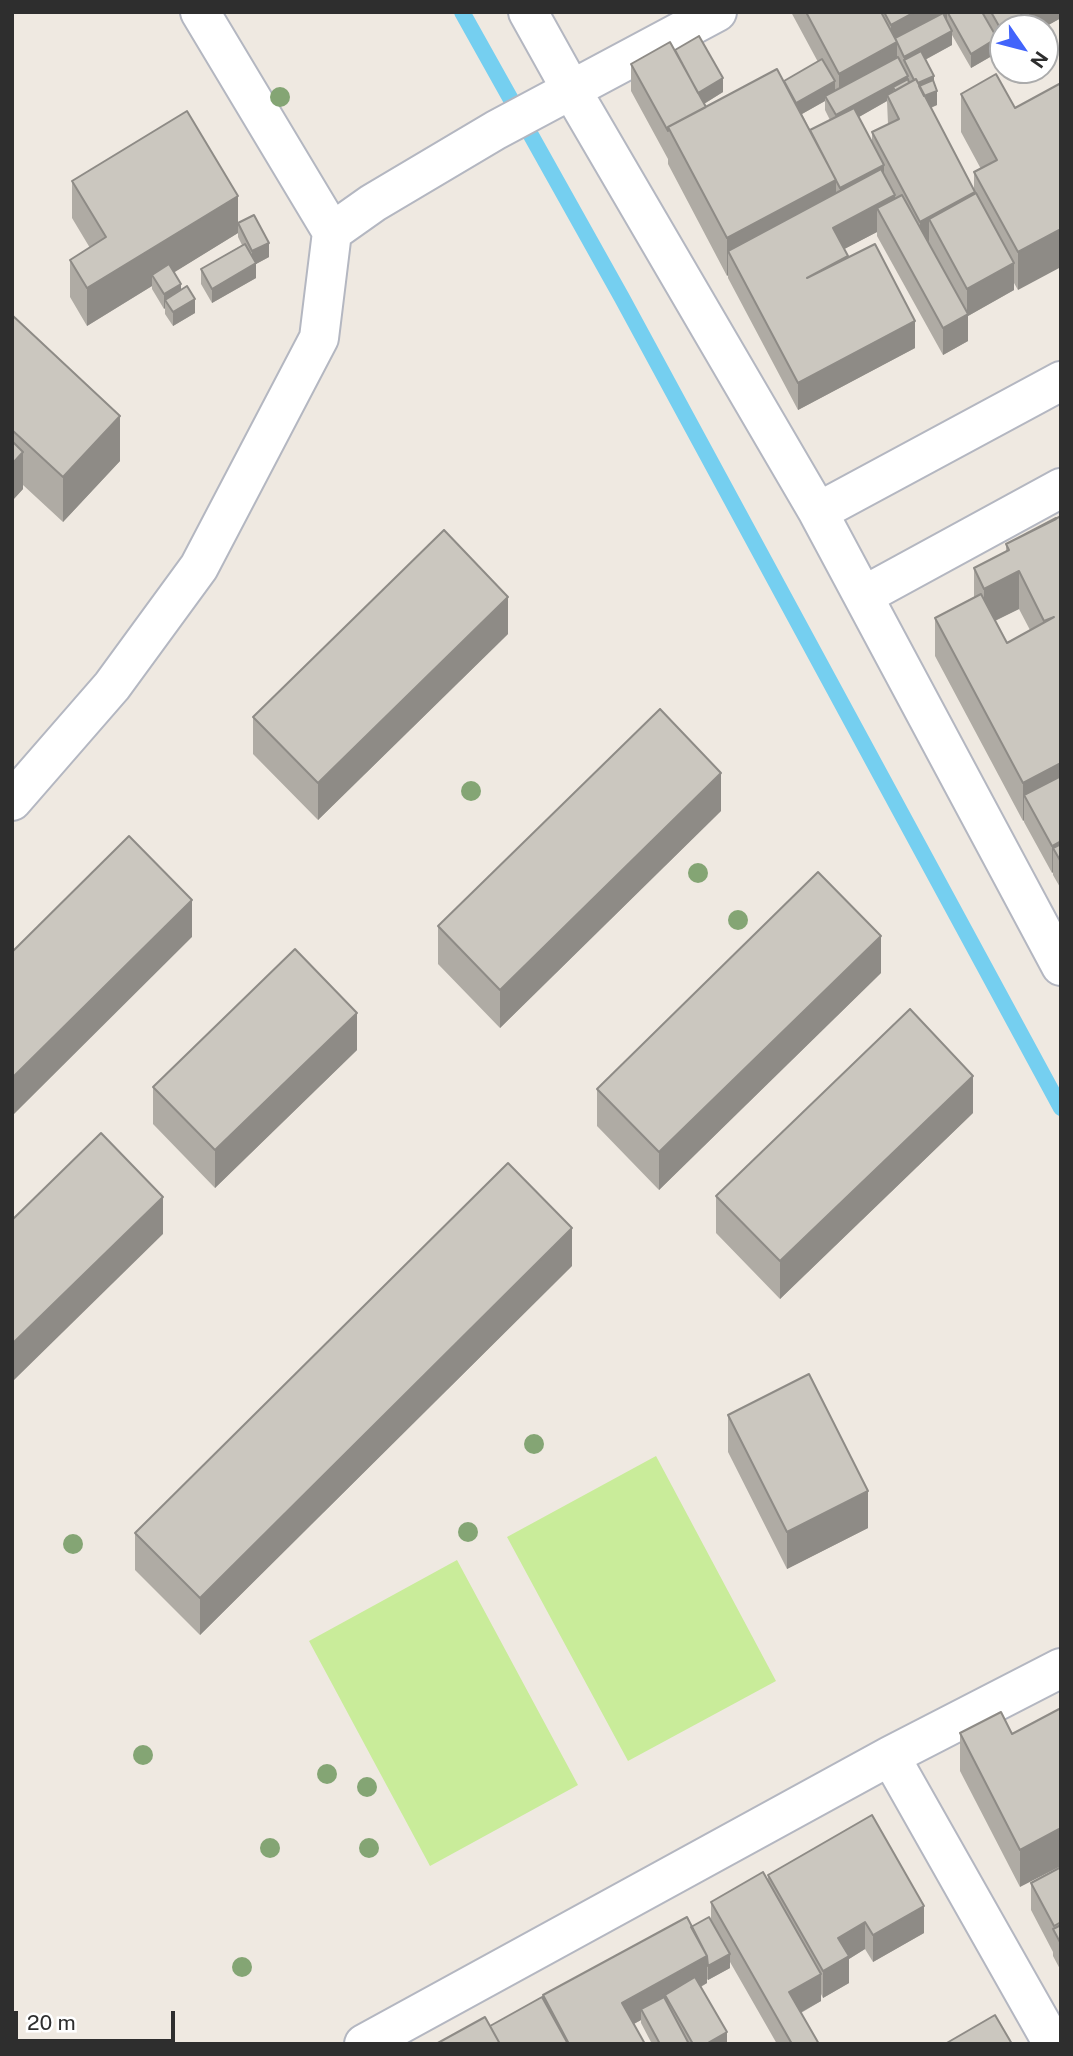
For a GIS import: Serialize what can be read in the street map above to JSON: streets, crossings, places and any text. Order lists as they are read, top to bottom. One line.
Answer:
{"scale_bar":"20 m","north":"bottom right"}
